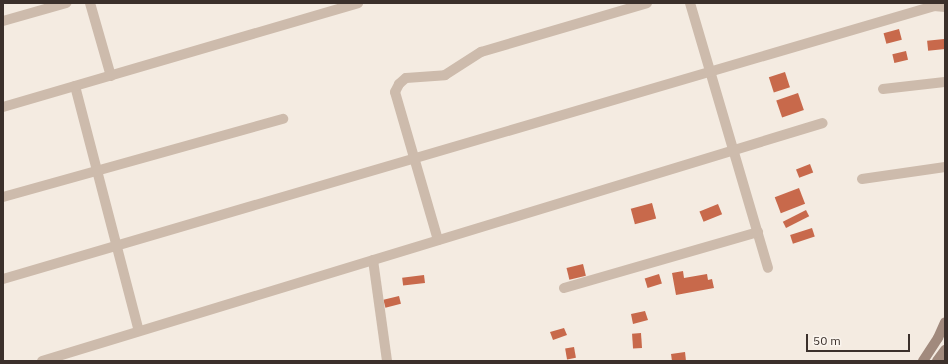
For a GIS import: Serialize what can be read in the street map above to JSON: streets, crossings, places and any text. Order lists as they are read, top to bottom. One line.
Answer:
{"scale_bar":"50 m"}
